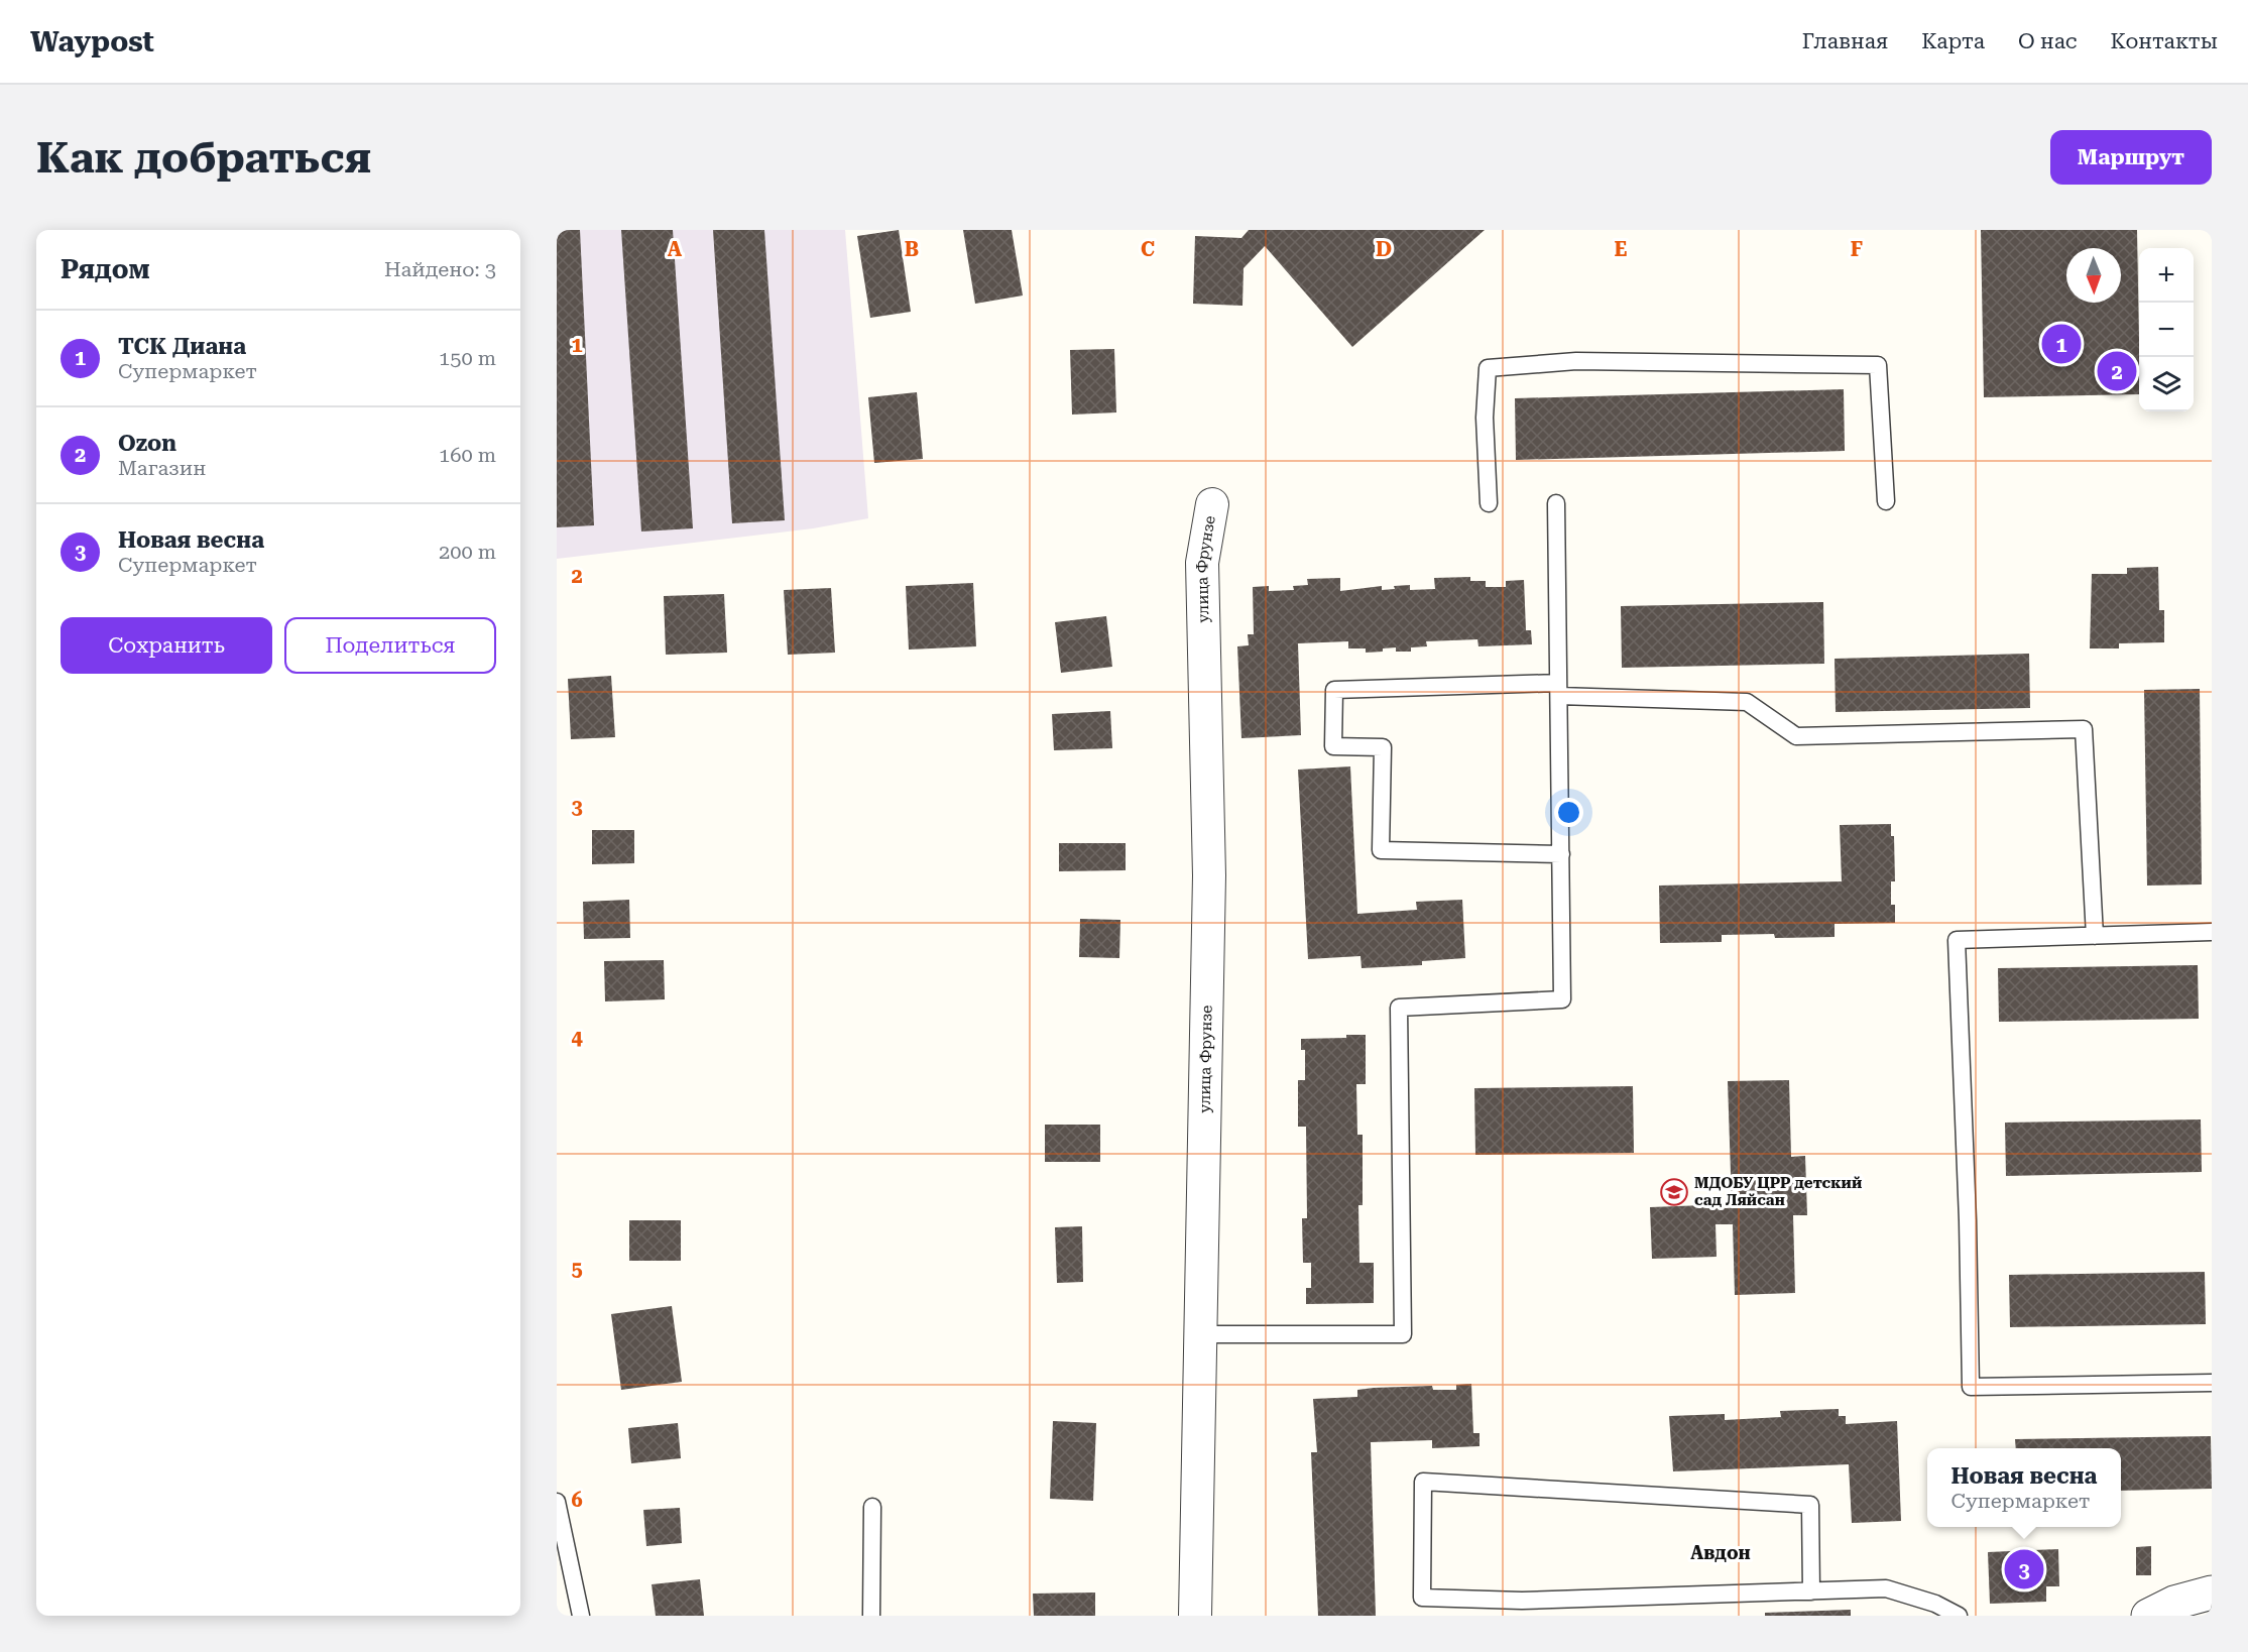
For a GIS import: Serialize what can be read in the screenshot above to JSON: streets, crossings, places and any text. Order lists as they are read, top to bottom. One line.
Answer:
{"streets":{"street":["улица Фрунзе"]},"districts":["Авдон"],"places":{"school or university":["МДОБУ ЦРР детский сад Ляйсан"]},"north":"bottom","page":{"header":"Waypost","nav":["Главная","Карта","О нас","Контакты"],"buttons":["Маршрут",["Сохранить","Поделиться"]],"title":"Как добраться","heading":["Рядом","Найдено: 3"],"map_buttons":["+","−"],"list":[{"mark":"1","name":"ТСК Диана","note":"Супермаркет","value":"150 m"},{"mark":"2","name":"Ozon","note":"Магазин","value":"160 m"},{"mark":"3","name":"Новая весна","note":"Супермаркет","value":"200 m"}],"pins":["1","2","3"],"popup":["Новая весна","Супермаркет"]},"grid":{"columns":["A","B","C","D","E","F"],"rows":["1","2","3","4","5","6"]}}
